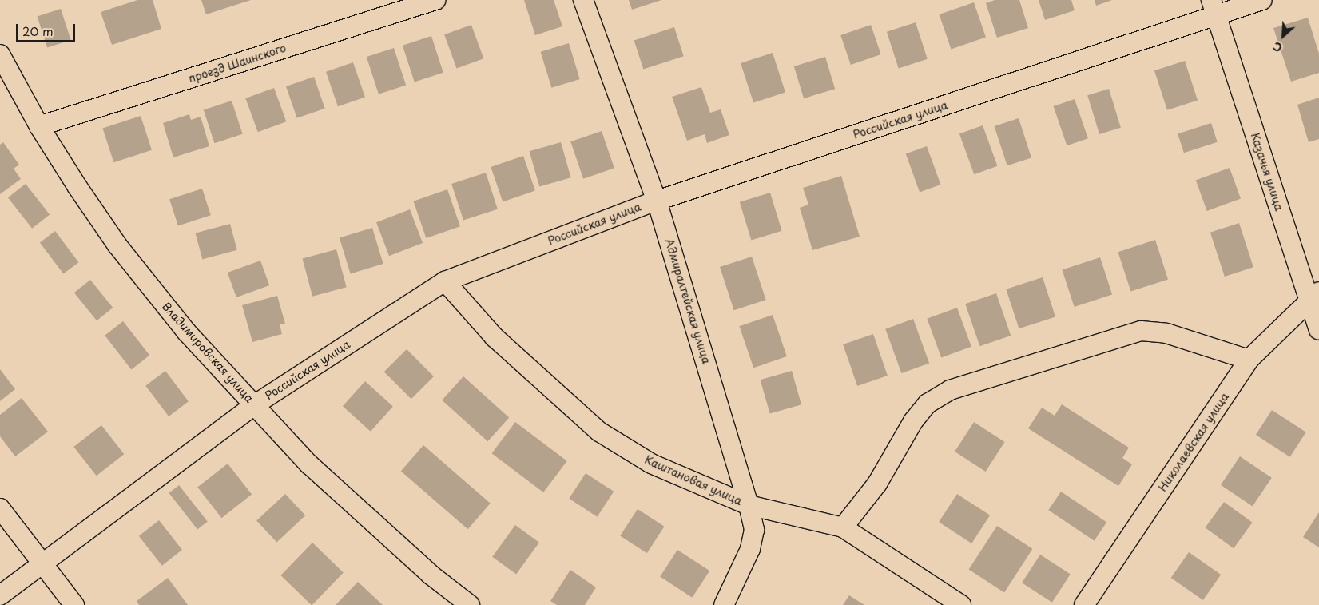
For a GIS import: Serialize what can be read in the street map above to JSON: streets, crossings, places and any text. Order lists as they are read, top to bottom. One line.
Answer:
{"streets":{"street":["проезд Шаинского","Российская улица","Казачья улица","Адмиралтейская улица","Владимировская улица","Николаевская улица","Каштановая улица"]},"crossings":[["проезд Шаинского","Владимировская улица"],["Российская улица","Казачья улица"],["Российская улица","Адмиралтейская улица"],["Российская улица","Владимировская улица"],["Российская улица","Каштановая улица"],["Казачья улица","Николаевская улица"],["Адмиралтейская улица","Каштановая улица"]],"scale_bar":"20 m","north":"bottom left"}
